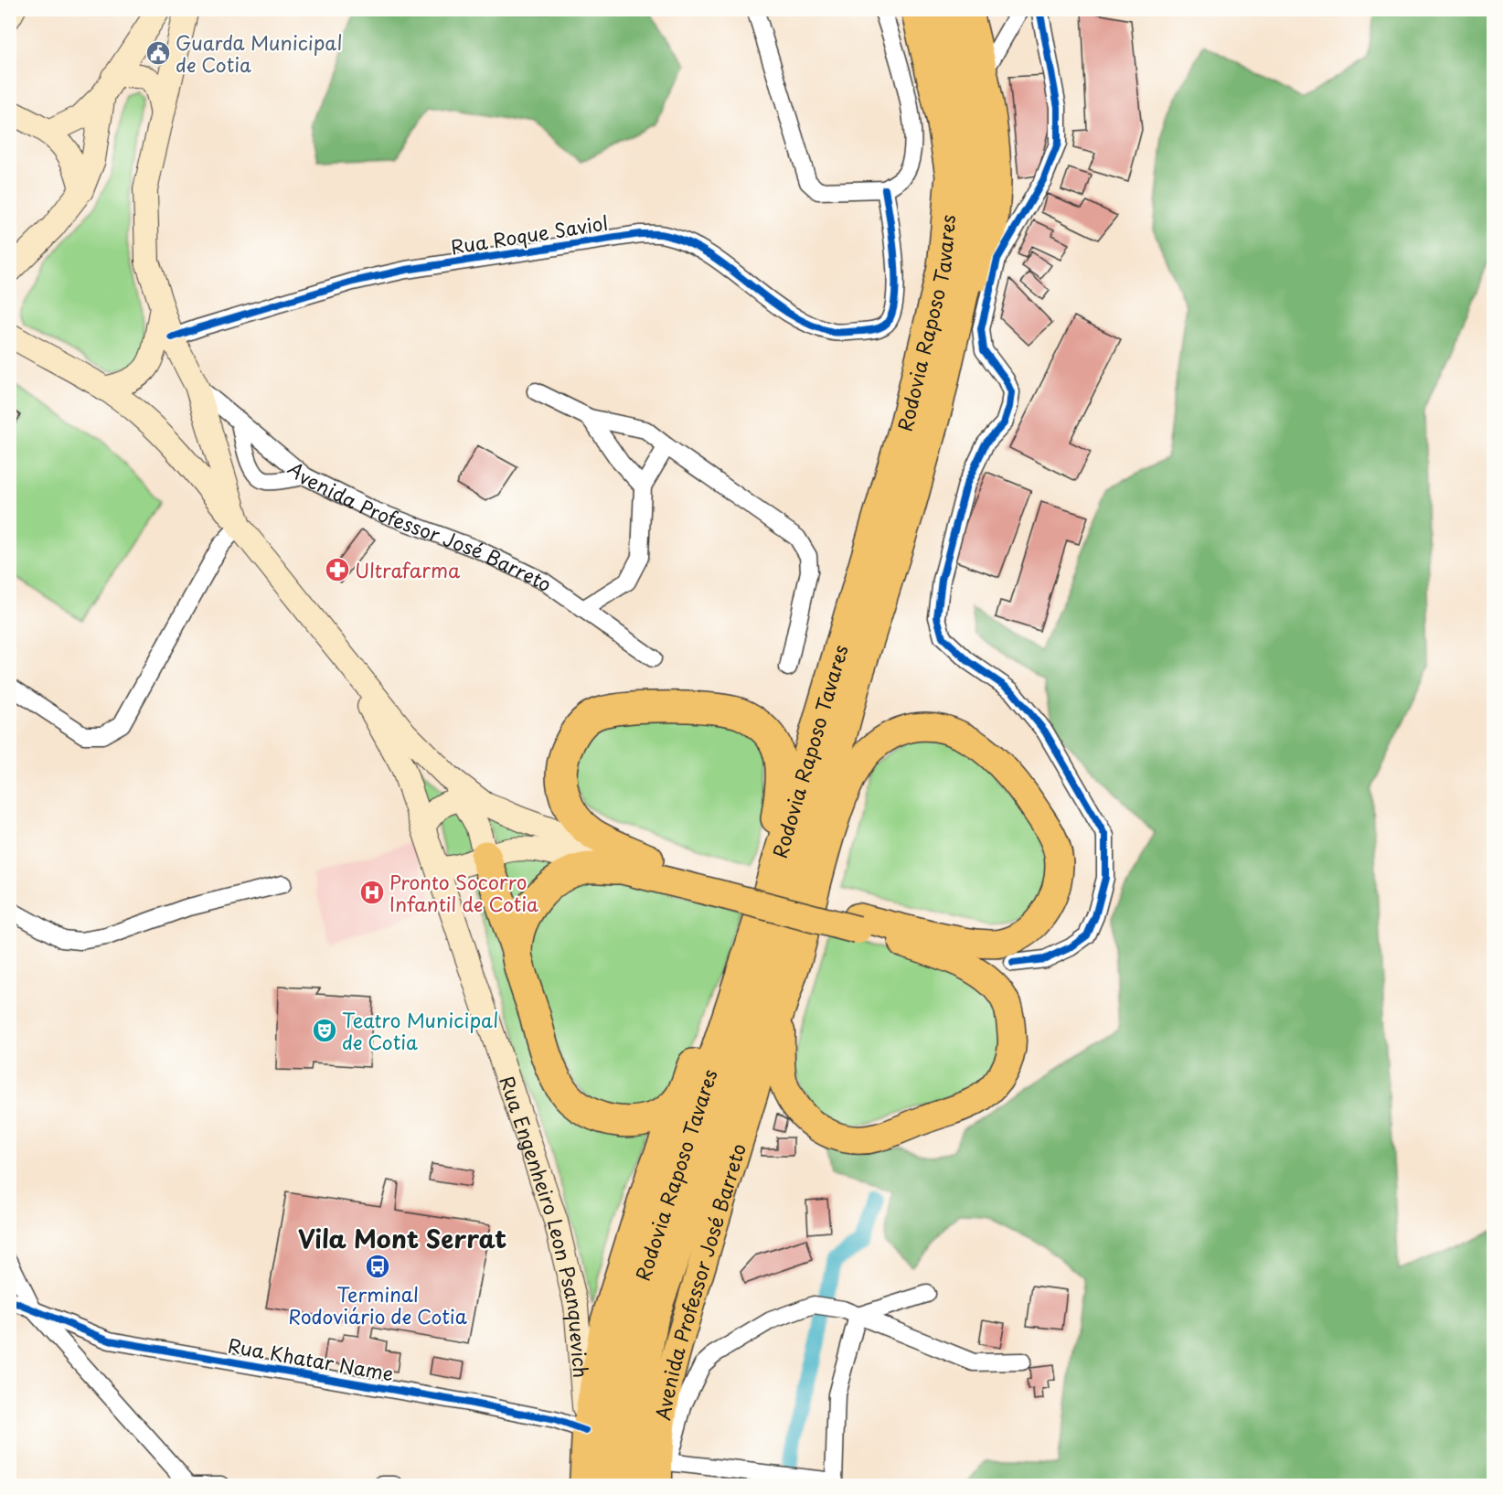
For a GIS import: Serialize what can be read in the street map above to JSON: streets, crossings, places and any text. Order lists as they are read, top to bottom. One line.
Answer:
{"streets":{"highway":["Rodovia Raposo Tavares","Avenida Professor José Barreto"],"main road":["Rua Engenheiro Leon Psanquevich"],"street":["Rua Roque Saviol","Rua Khatar Name"]},"crossings":[["Rua Roque Saviol","Rua Engenheiro Leon Psanquevich"],["Avenida Professor José Barreto","Rua Engenheiro Leon Psanquevich"],["Rua Engenheiro Leon Psanquevich","Rua Khatar Name"]],"districts":["Vila Mont Serrat"],"places":{"public building":["Guarda Municipal de Cotia"],"pharmacy":["Ultrafarma"],"hospital":["Pronto Socorro Infantil de Cotia"],"theatre":["Teatro Municipal de Cotia"],"bus stop":["Terminal Rodoviário de Cotia"]}}
